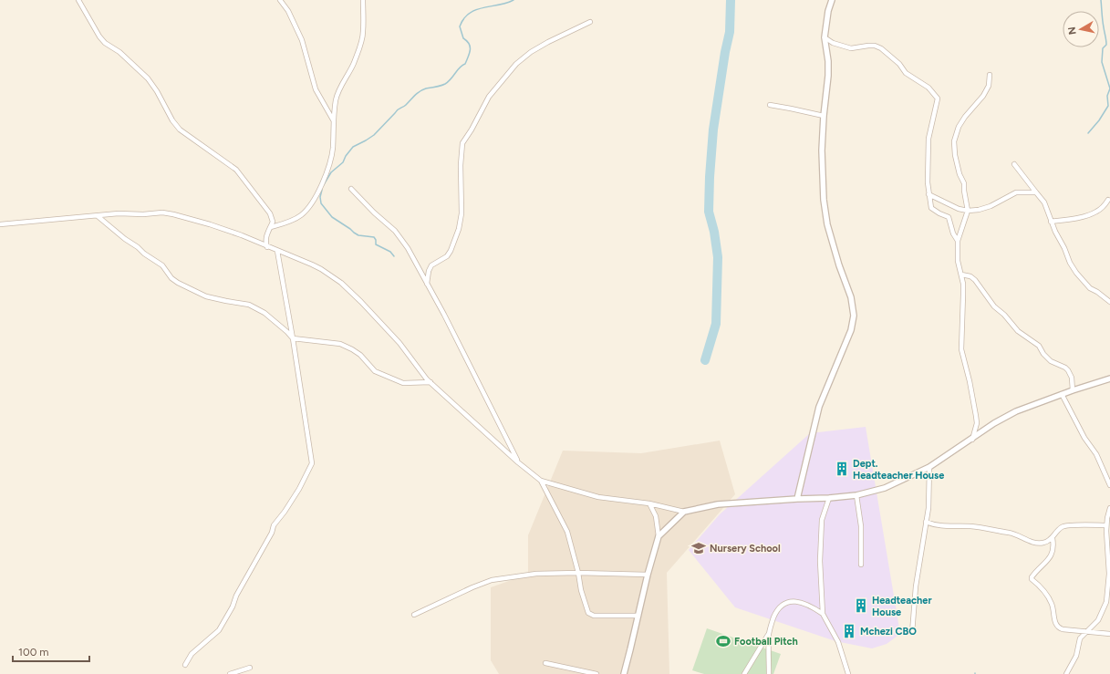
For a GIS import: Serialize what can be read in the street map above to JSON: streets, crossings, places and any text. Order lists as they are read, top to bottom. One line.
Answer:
{"places":{"building":["Dept. Headteacher House","Headteacher House","Mchezi CBO"],"school or university":["Nursery School"],"sports":["Football Pitch"]},"scale_bar":"100 m","north":"left"}
